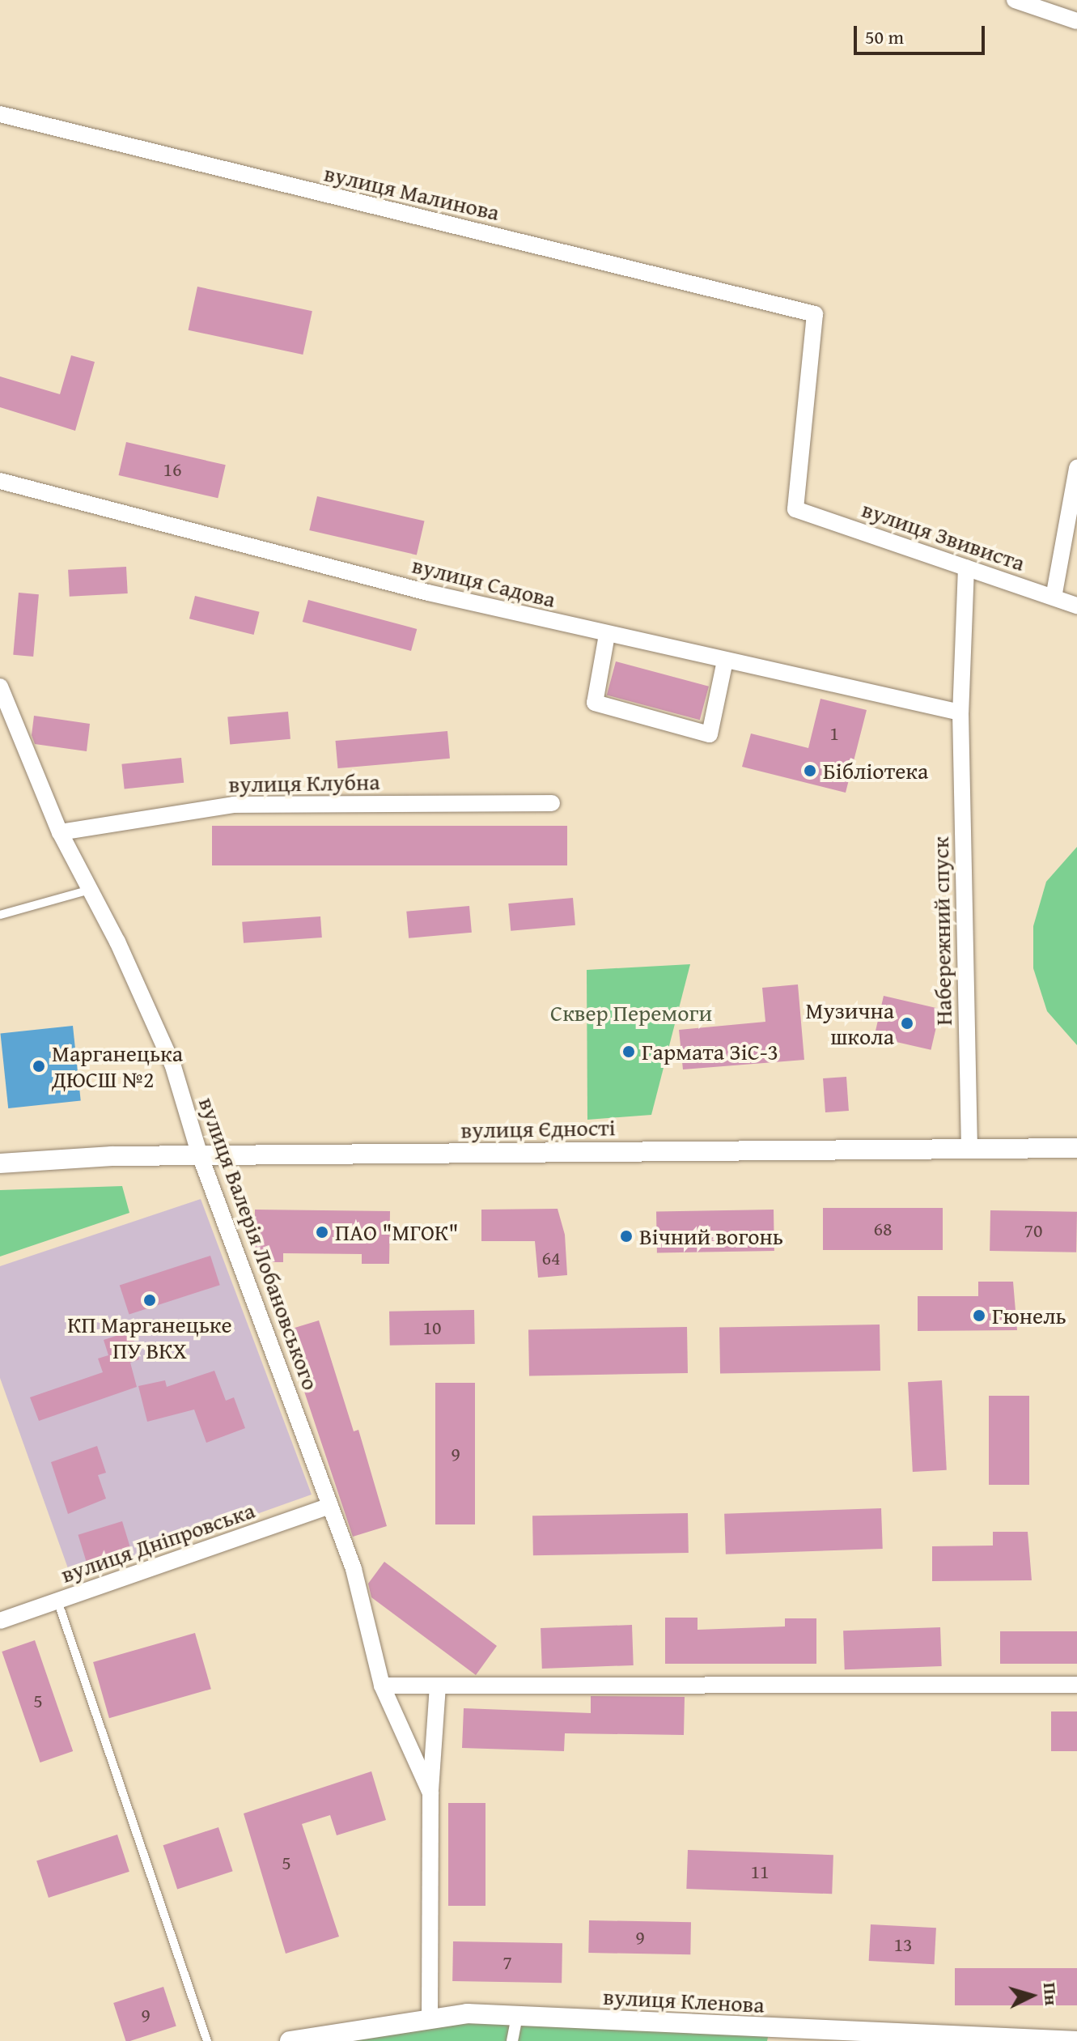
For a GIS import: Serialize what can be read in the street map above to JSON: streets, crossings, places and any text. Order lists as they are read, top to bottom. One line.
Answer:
{"streets":{"street":["вулиця Малинова","вулиця Звивиста","вулиця Садова","вулиця Клубна","Набережний спуск","вулиця Єдності","вулиця Валерія Лобановського","вулиця Дніпровська","вулиця Кленова"]},"crossings":[["вулиця Малинова","вулиця Звивиста"],["вулиця Звивиста","Набережний спуск"],["вулиця Садова","Набережний спуск"],["вулиця Клубна","вулиця Валерія Лобановського"],["Набережний спуск","вулиця Єдності"],["вулиця Єдності","вулиця Валерія Лобановського"],["вулиця Валерія Лобановського","вулиця Дніпровська"]],"parks":["Сквер Перемоги"],"places":["Бібліотека","Музична школа","Гармата ЗіС-3","Марганецька ДЮСШ №2","ПАО \"МГОК\"","Вічний вогонь","КП Марганецьке ПУ ВКХ","Гюнель"],"house_numbers":["16","1","68","70","64","10","9","5","5","11","9","13","7","9"],"scale_bar":"50 m","north":"right"}
